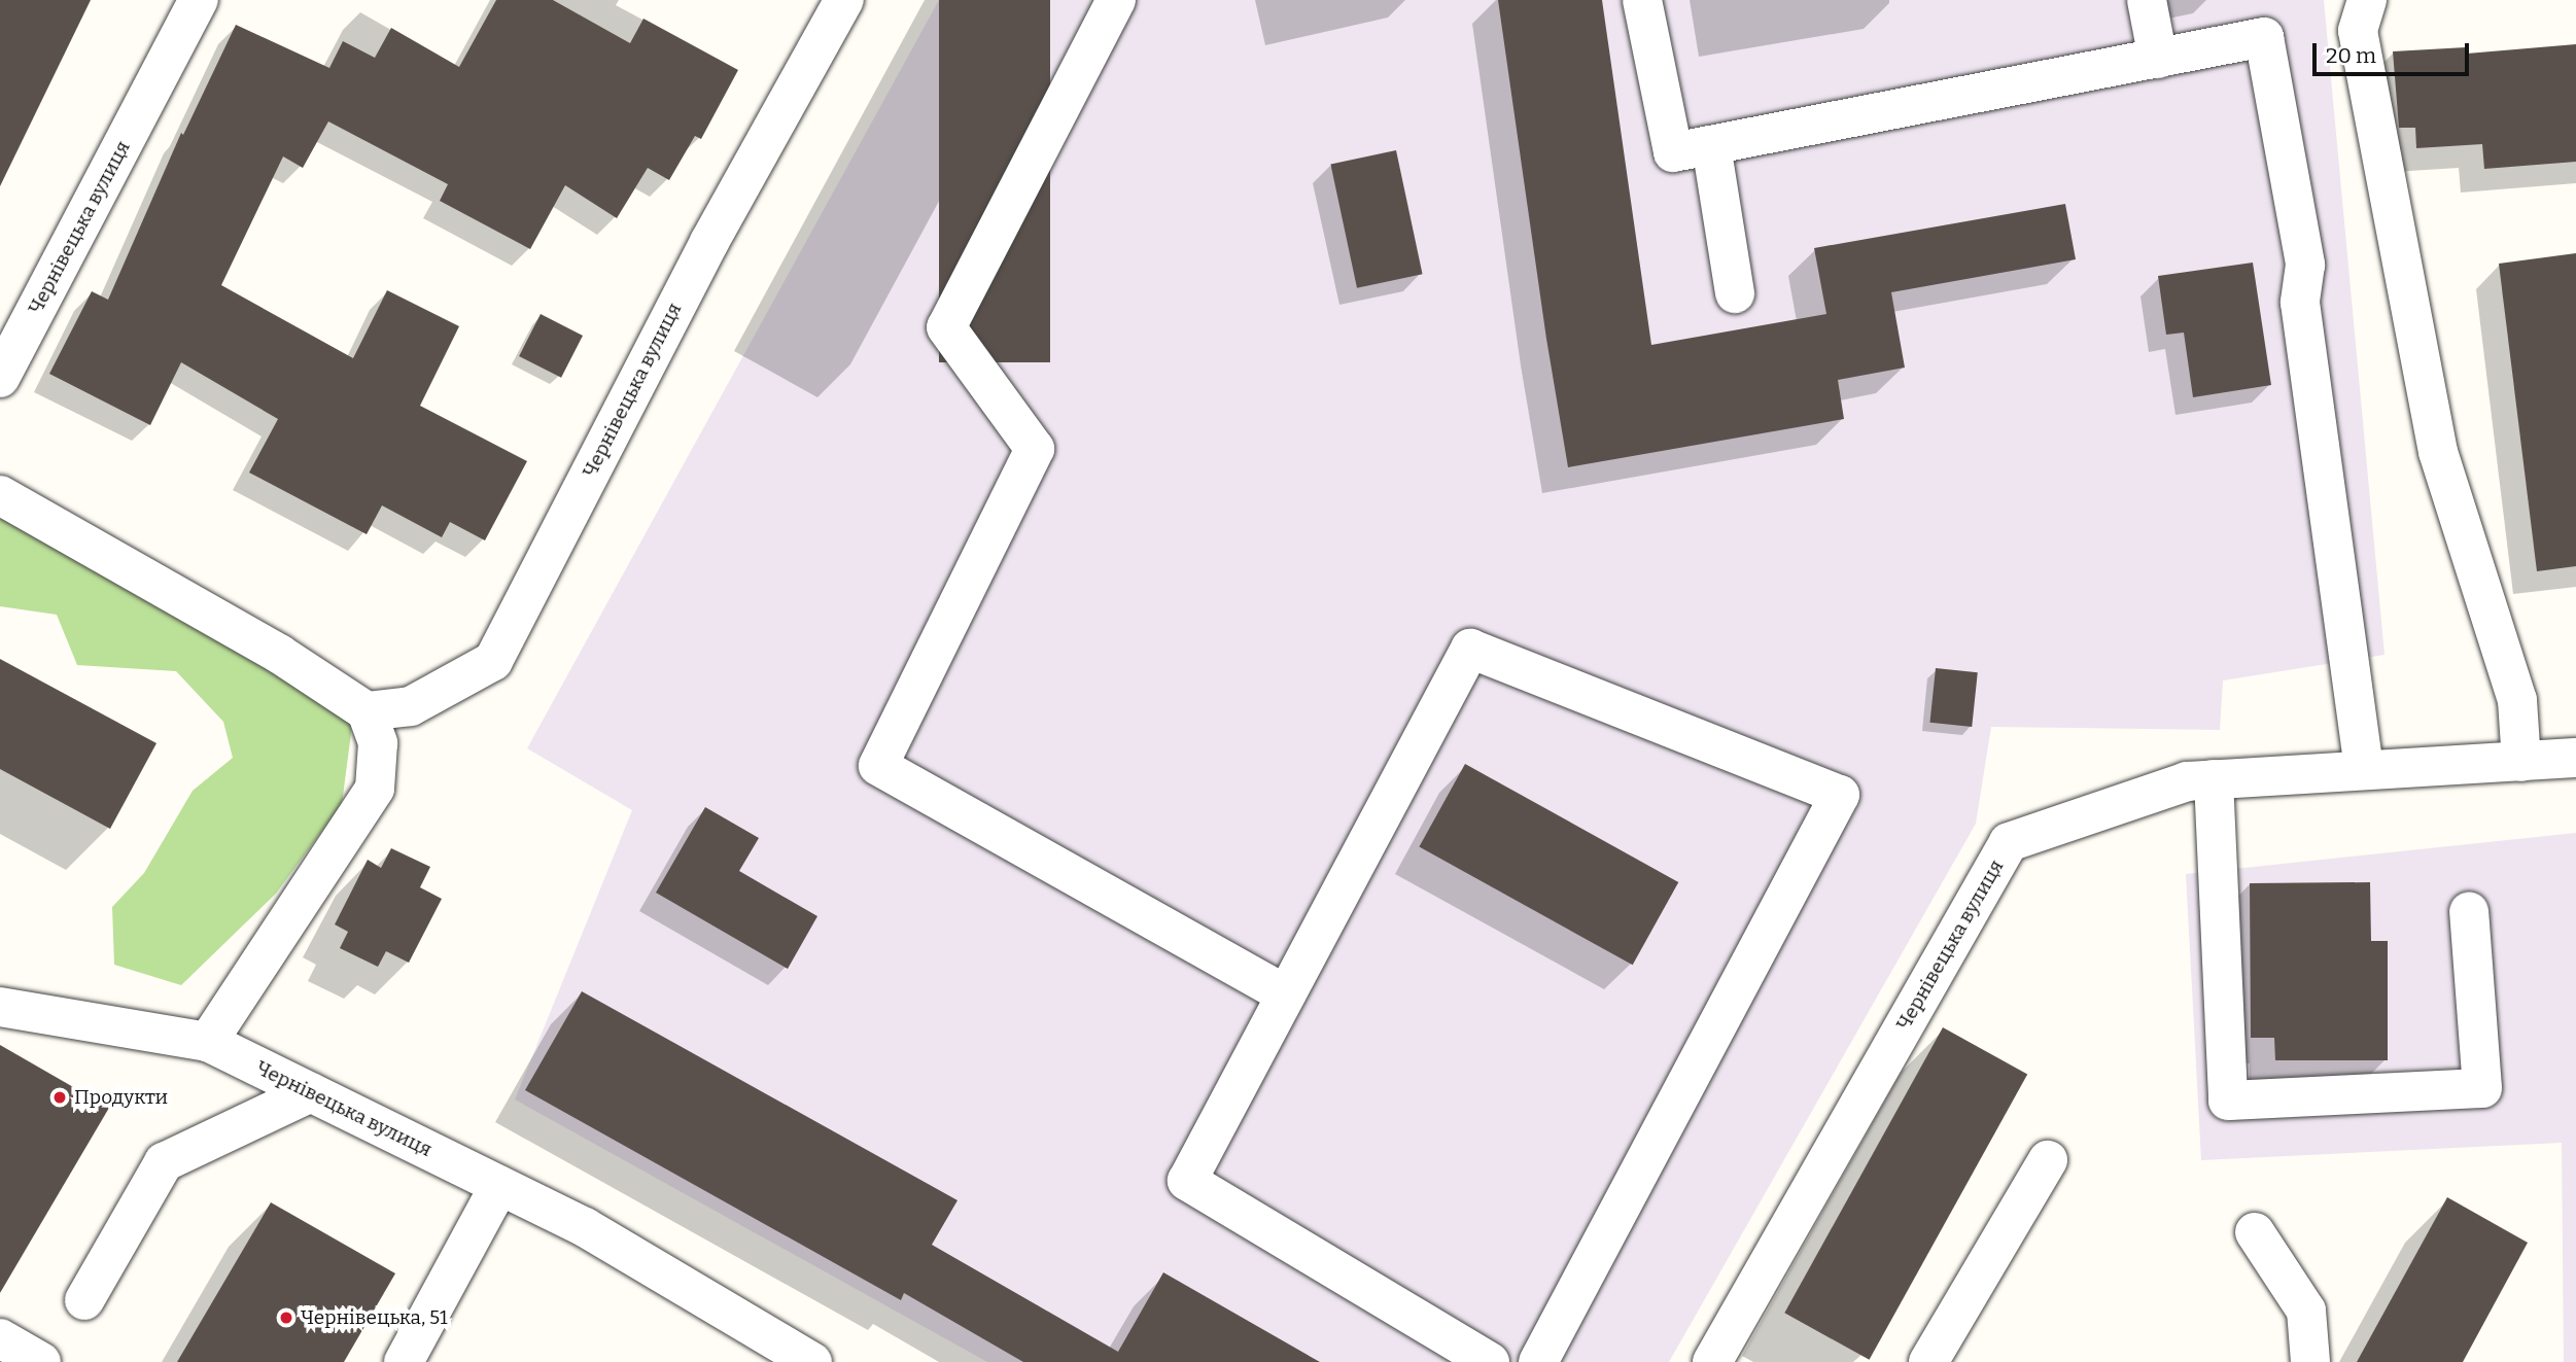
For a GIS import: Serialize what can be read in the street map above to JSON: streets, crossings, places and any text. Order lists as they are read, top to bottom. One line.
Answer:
{"streets":{"street":["Чернівецька вулиця"]},"places":["Продукти","Чернівецька, 51"],"scale_bar":"20 m"}
